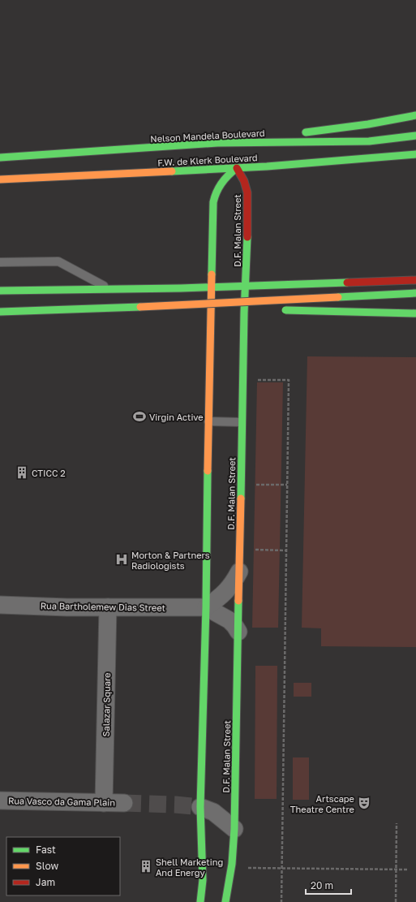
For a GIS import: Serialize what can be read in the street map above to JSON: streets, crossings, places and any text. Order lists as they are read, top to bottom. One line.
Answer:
{"streets":{"main road":["Nelson Mandela Boulevard","F.W. de Klerk Boulevard","D.F. Malan Street"],"street":["Rua Bartholemew Dias Street","Salazar Square","Rua Vasco da Gama Plain"]},"crossings":[["F.W. de Klerk Boulevard","D.F. Malan Street"],["D.F. Malan Street","Rua Bartholemew Dias Street"],["Rua Bartholemew Dias Street","Salazar Square"],["Salazar Square","Rua Vasco da Gama Plain"]],"places":{"sports":["Virgin Active"],"building":["CTICC 2","Shell Marketing And Energy"],"hospital":["Morton & Partners Radiologists"],"theatre":["Artscape Theatre Centre"]},"legend":["Fast","Slow","Jam"],"scale_bar":"20 m"}
